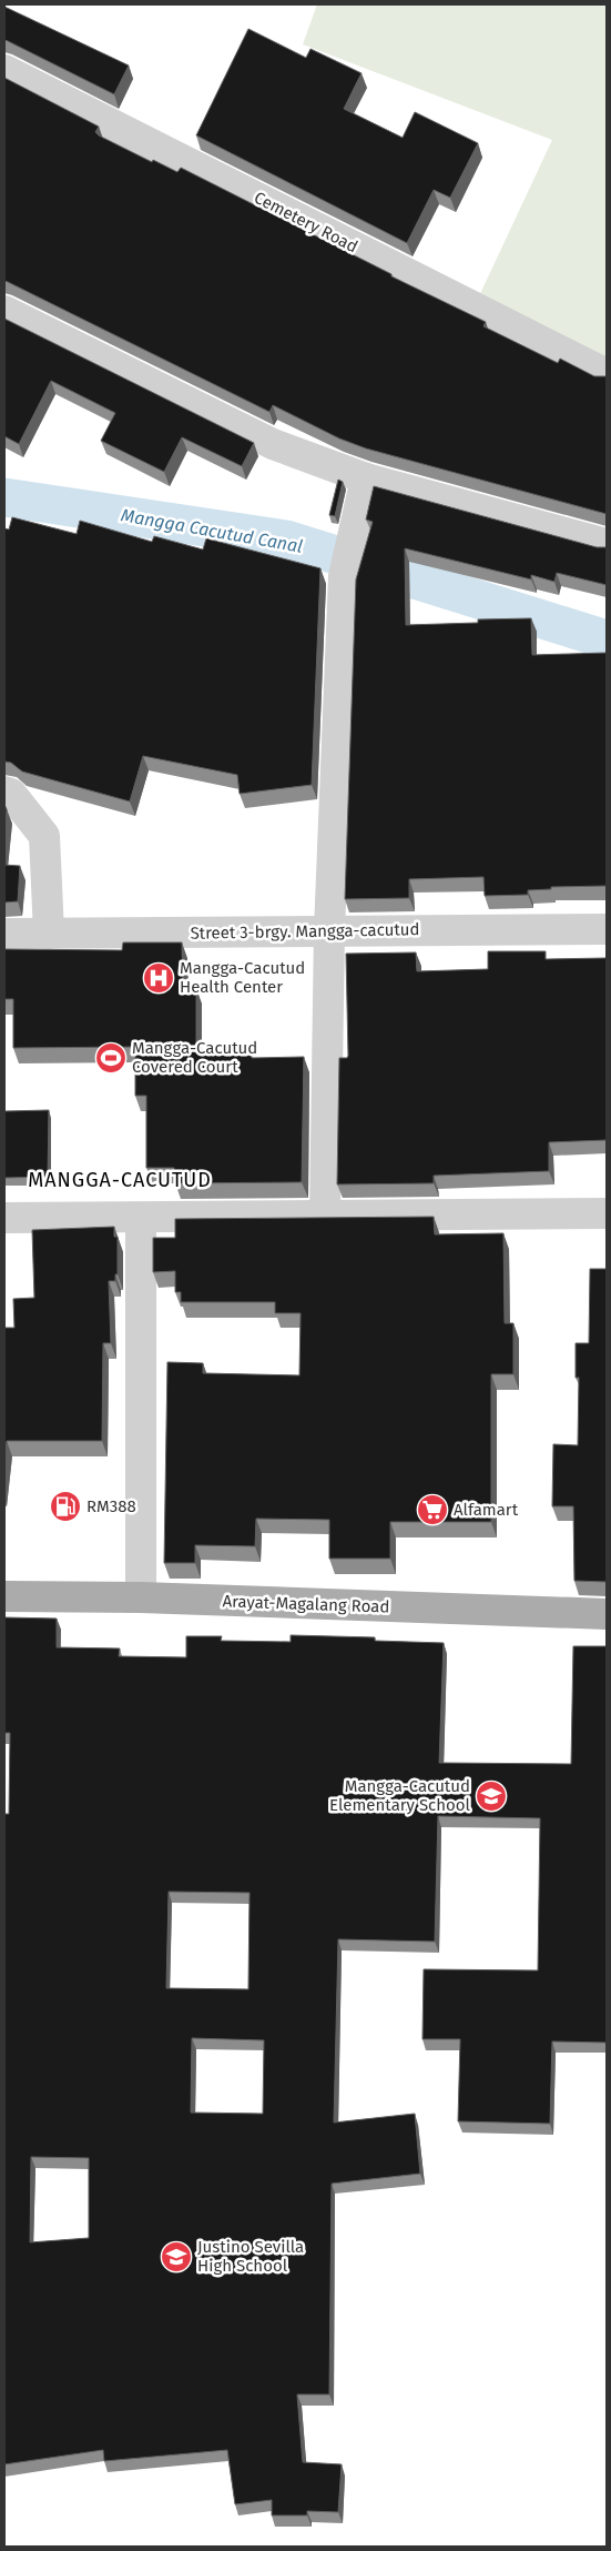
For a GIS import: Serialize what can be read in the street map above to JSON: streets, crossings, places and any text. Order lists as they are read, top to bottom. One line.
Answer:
{"streets":{"main road":["Arayat-Magalang Road"],"street":["Cemetery Road","Street 3-brgy. Mangga-cacutud"]},"districts":["MANGGA-CACUTUD"],"water":["Mangga Cacutud Canal"],"places":{"hospital":["Mangga-Cacutud Health Center"],"sports":["Mangga-Cacutud Covered Court"],"fuel station":["RM388"],"supermarket":["Alfamart"],"school or university":["Mangga-Cacutud Elementary School","Justino Sevilla High School"]}}
